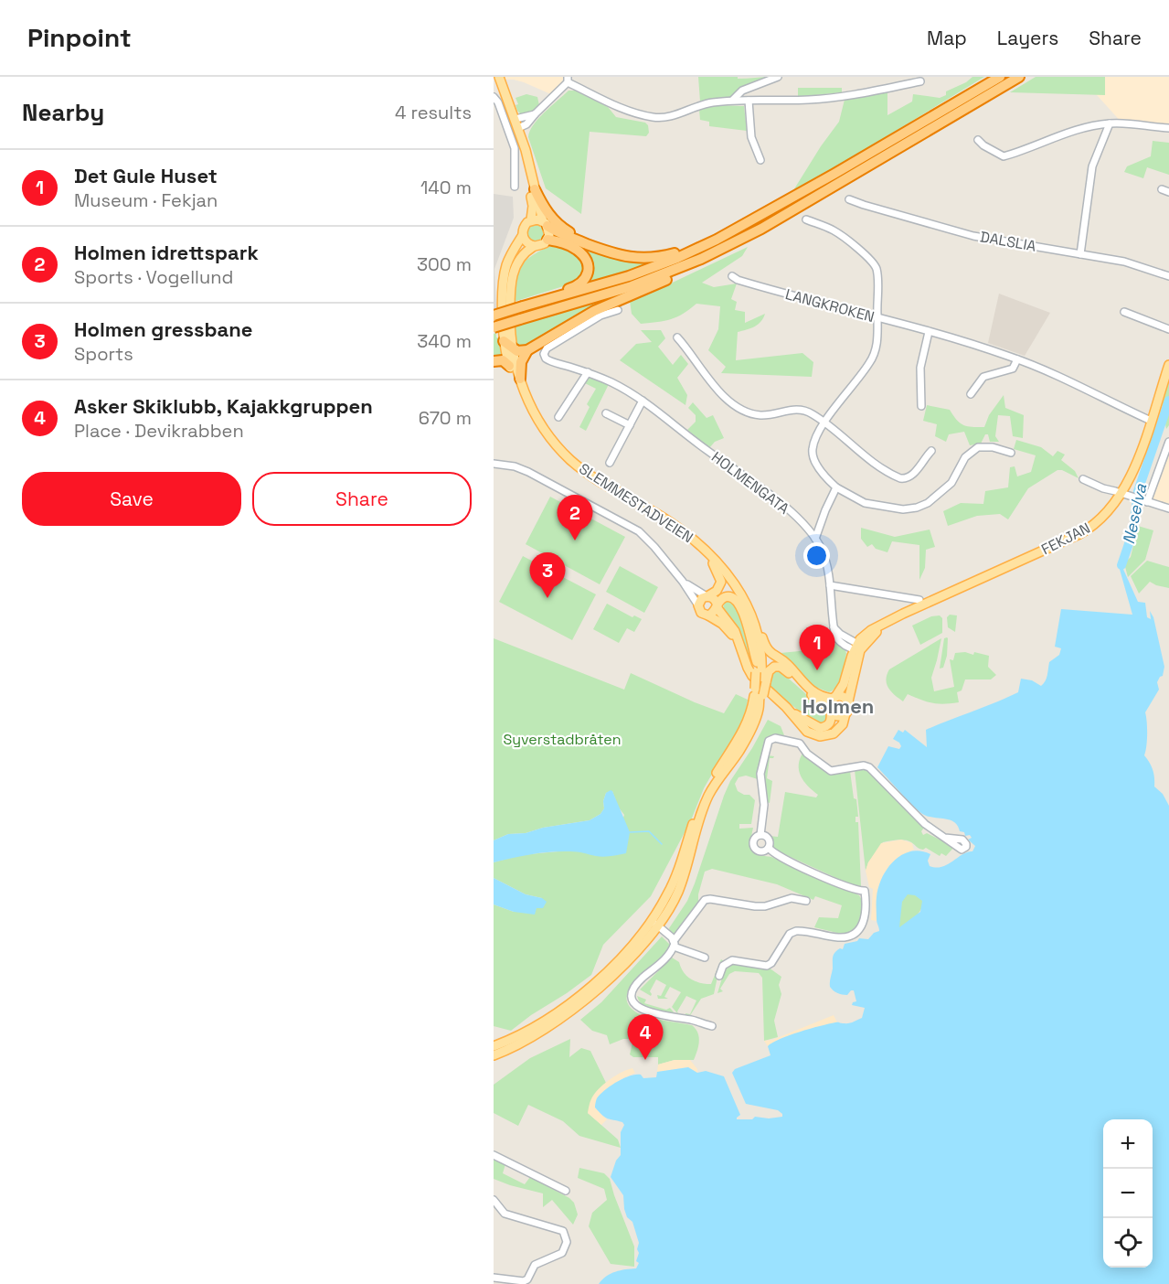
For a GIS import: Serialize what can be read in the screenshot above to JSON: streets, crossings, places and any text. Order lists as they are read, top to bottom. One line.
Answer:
{"streets":{"main road":["SLEMMESTADVEIEN","FEKJAN"],"street":["DALSLIA","LANGKROKEN","HOLMENGATA"]},"crossings":[["LANGKROKEN","FEKJAN"],["HOLMENGATA","FEKJAN"]],"districts":["Holmen"],"water":["Neselva"],"parks":["Syverstadbråten"],"page":{"header":"Pinpoint","nav":["Map","Layers","Share"],"heading":["Nearby","4 results"],"list":[{"mark":"1","name":"Det Gule Huset","note":"Museum · Fekjan","value":"140 m"},{"mark":"2","name":"Holmen idrettspark","note":"Sports · Vogellund","value":"300 m"},{"mark":"3","name":"Holmen gressbane","note":"Sports","value":"340 m"},{"mark":"4","name":"Asker Skiklubb, Kajakkgruppen","note":"Place · Devikrabben","value":"670 m"}],"buttons":["Save","Share"],"pins":["2","3","1","4"],"map_buttons":["+","−"]}}
